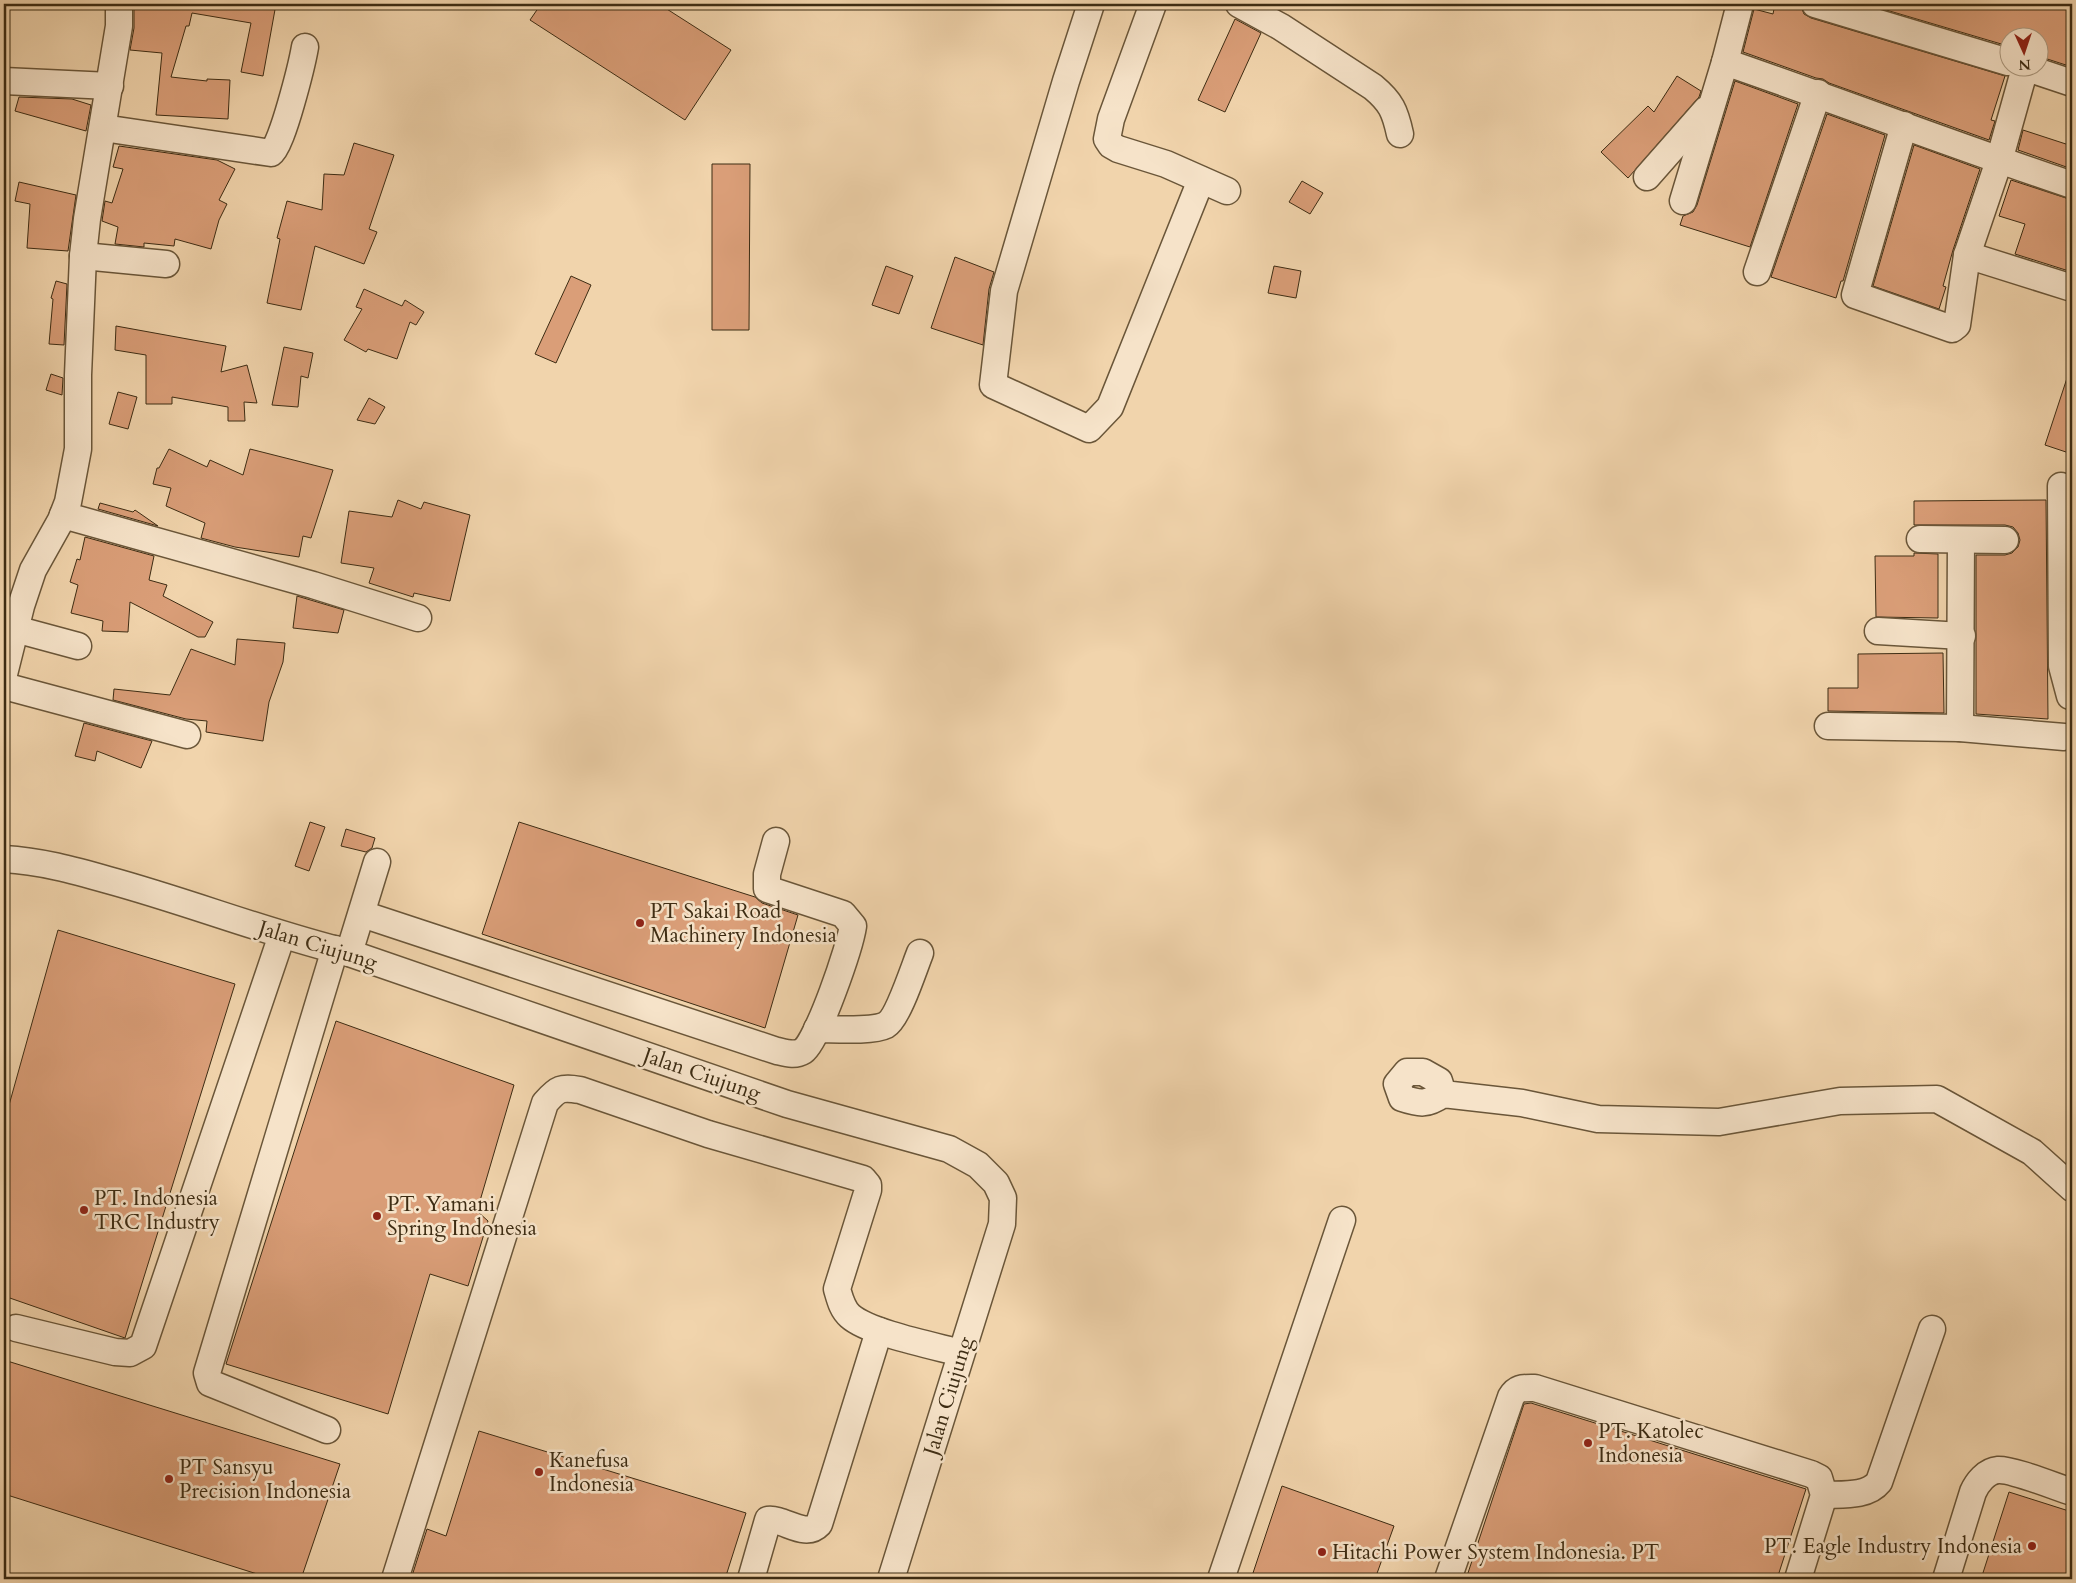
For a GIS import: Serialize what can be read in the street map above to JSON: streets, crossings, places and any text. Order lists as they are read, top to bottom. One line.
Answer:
{"streets":{"street":["Jalan Ciujung"]},"places":["PT Sakai Road Machinery Indonesia","PT. Indonesia TRC Industry","PT. Yamani Spring Indonesia","PT. Katolec Indonesia","Kanefusa Indonesia","PT Sansyu Precision Indonesia","PT. Eagle Industry Indonesia","Hitachi Power System Indonesia. PT"],"north":"bottom"}
